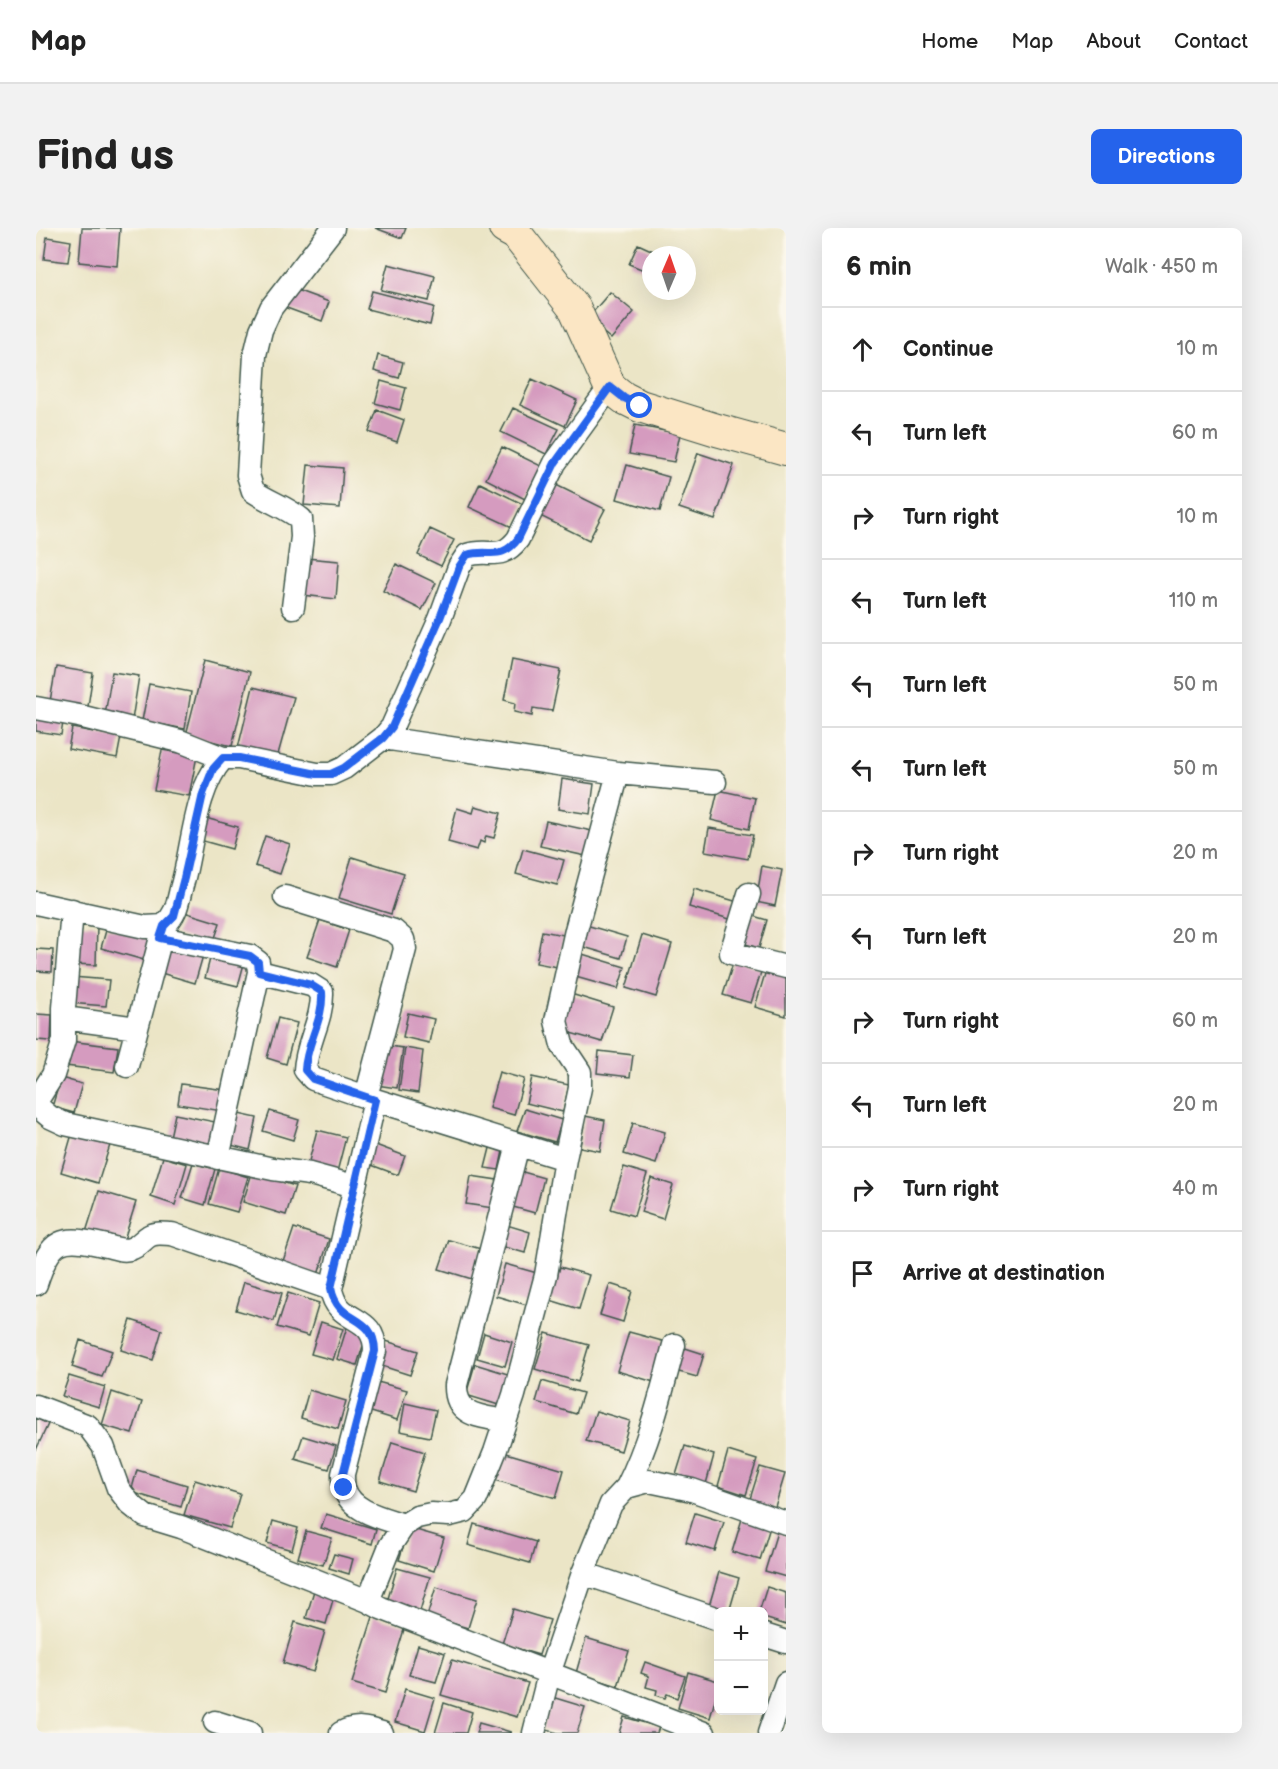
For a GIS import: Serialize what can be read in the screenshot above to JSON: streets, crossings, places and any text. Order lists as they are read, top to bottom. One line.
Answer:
{"north":"top","page":{"header":"Map","nav":["Home","Map","About","Contact"],"buttons":"Directions","title":"Find us","heading":["6 min","Walk · 450 m"],"list":[["Continue","10 m"],["Turn left","60 m"],["Turn right","10 m"],["Turn left","110 m"],["Turn left","50 m"],["Turn left","50 m"],["Turn right","20 m"],["Turn left","20 m"],["Turn right","60 m"],["Turn left","20 m"],["Turn right","40 m"],"Arrive at destination"],"map_buttons":["+","−"]}}
